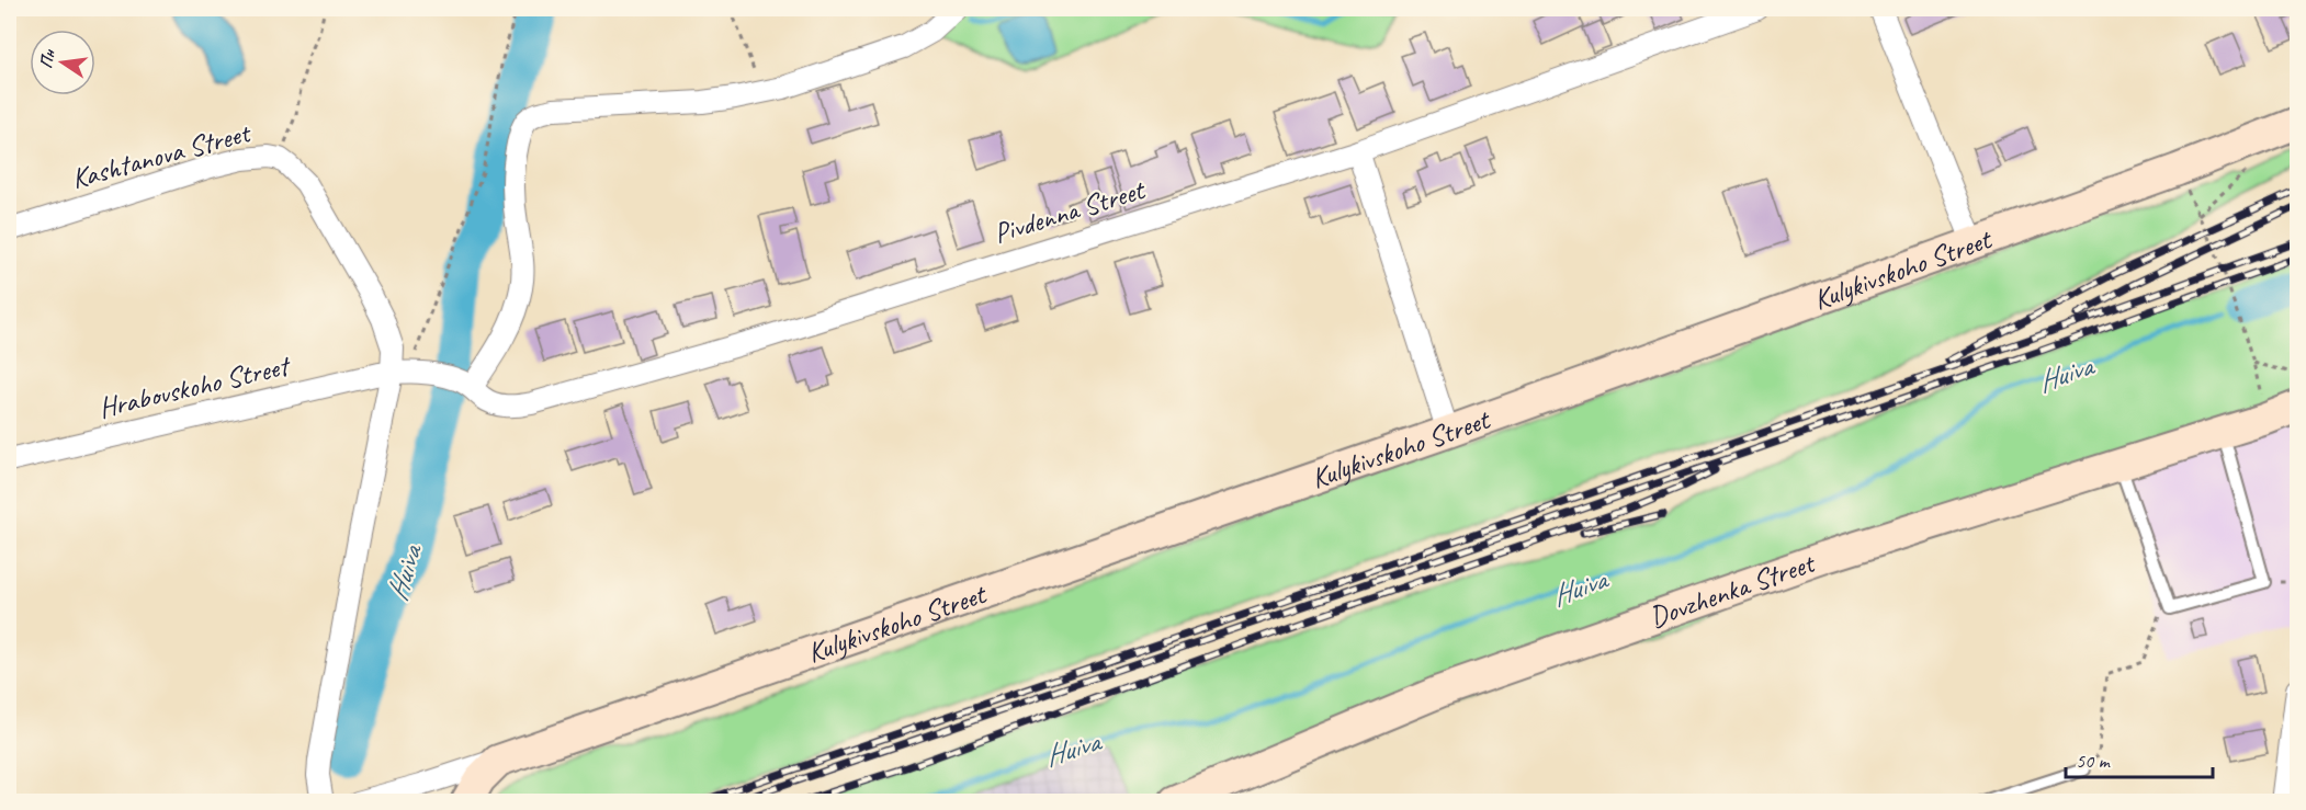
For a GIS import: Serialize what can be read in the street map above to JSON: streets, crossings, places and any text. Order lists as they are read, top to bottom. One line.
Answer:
{"streets":{"street":["Kashtanova Street","Pivdenna Street","Kulykivskoho Street","Hrabovskoho Street","Dovzhenka Street"]},"crossings":[["Kashtanova Street","Pivdenna Street"],["Kashtanova Street","Hrabovskoho Street"],["Pivdenna Street","Hrabovskoho Street"]],"water":["Huiva"],"scale_bar":"50 m","north":"left"}
